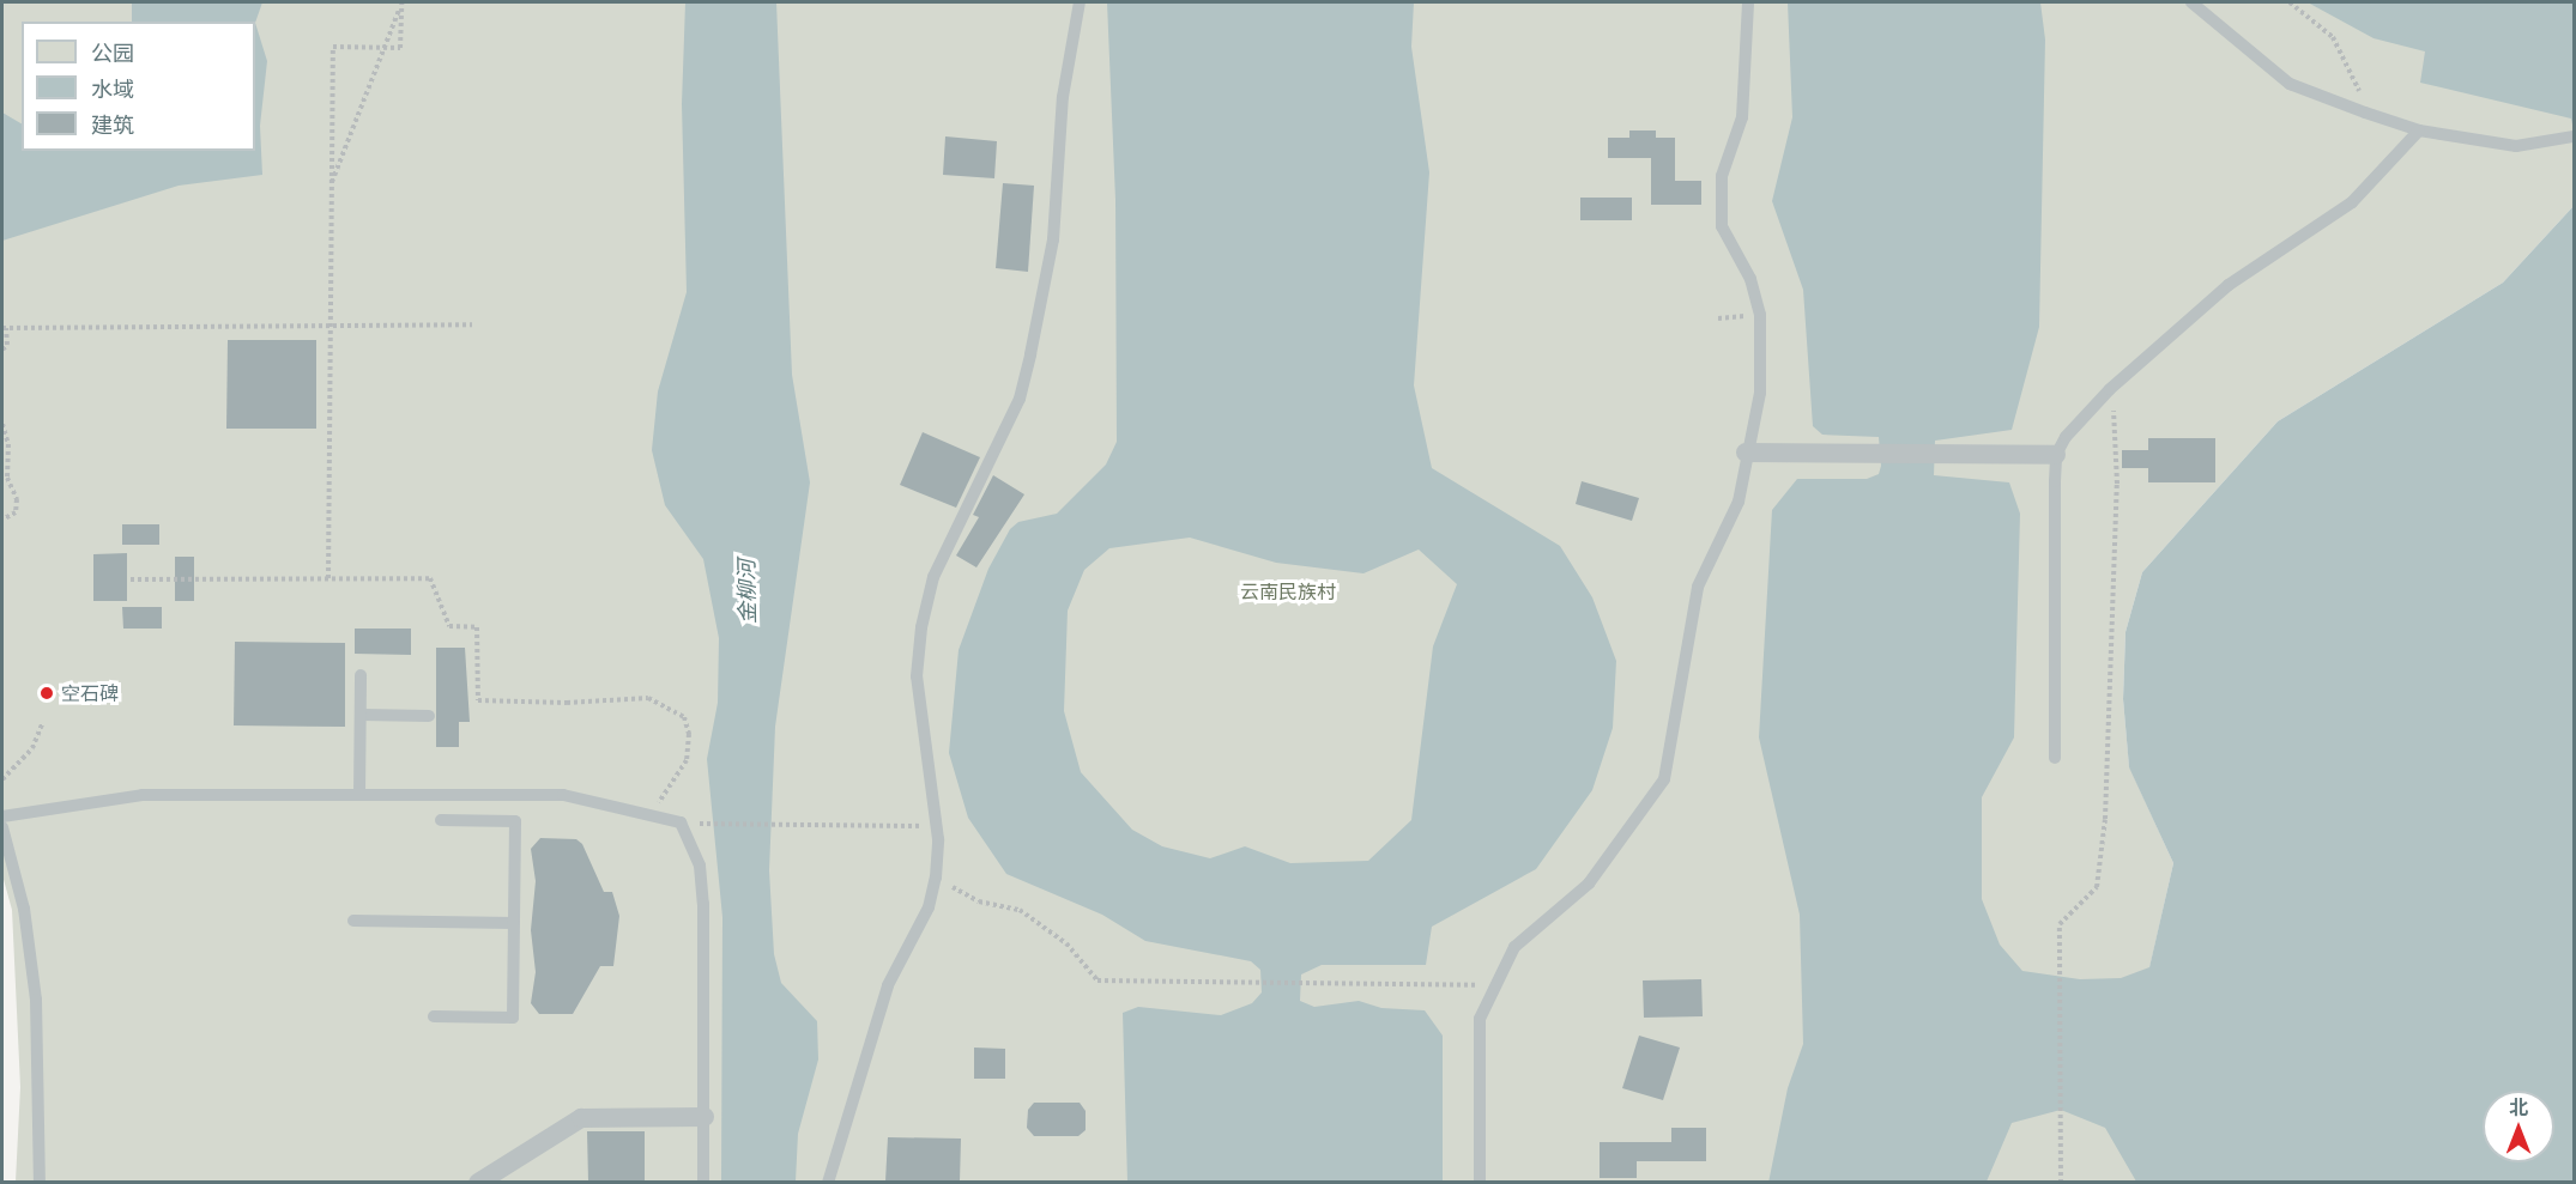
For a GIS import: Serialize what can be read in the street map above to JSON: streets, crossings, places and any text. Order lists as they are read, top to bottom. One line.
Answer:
{"water":["金柳河"],"parks":["云南民族村"],"places":["空石碑"],"legend":["公园","水域","建筑"],"north":"top"}
